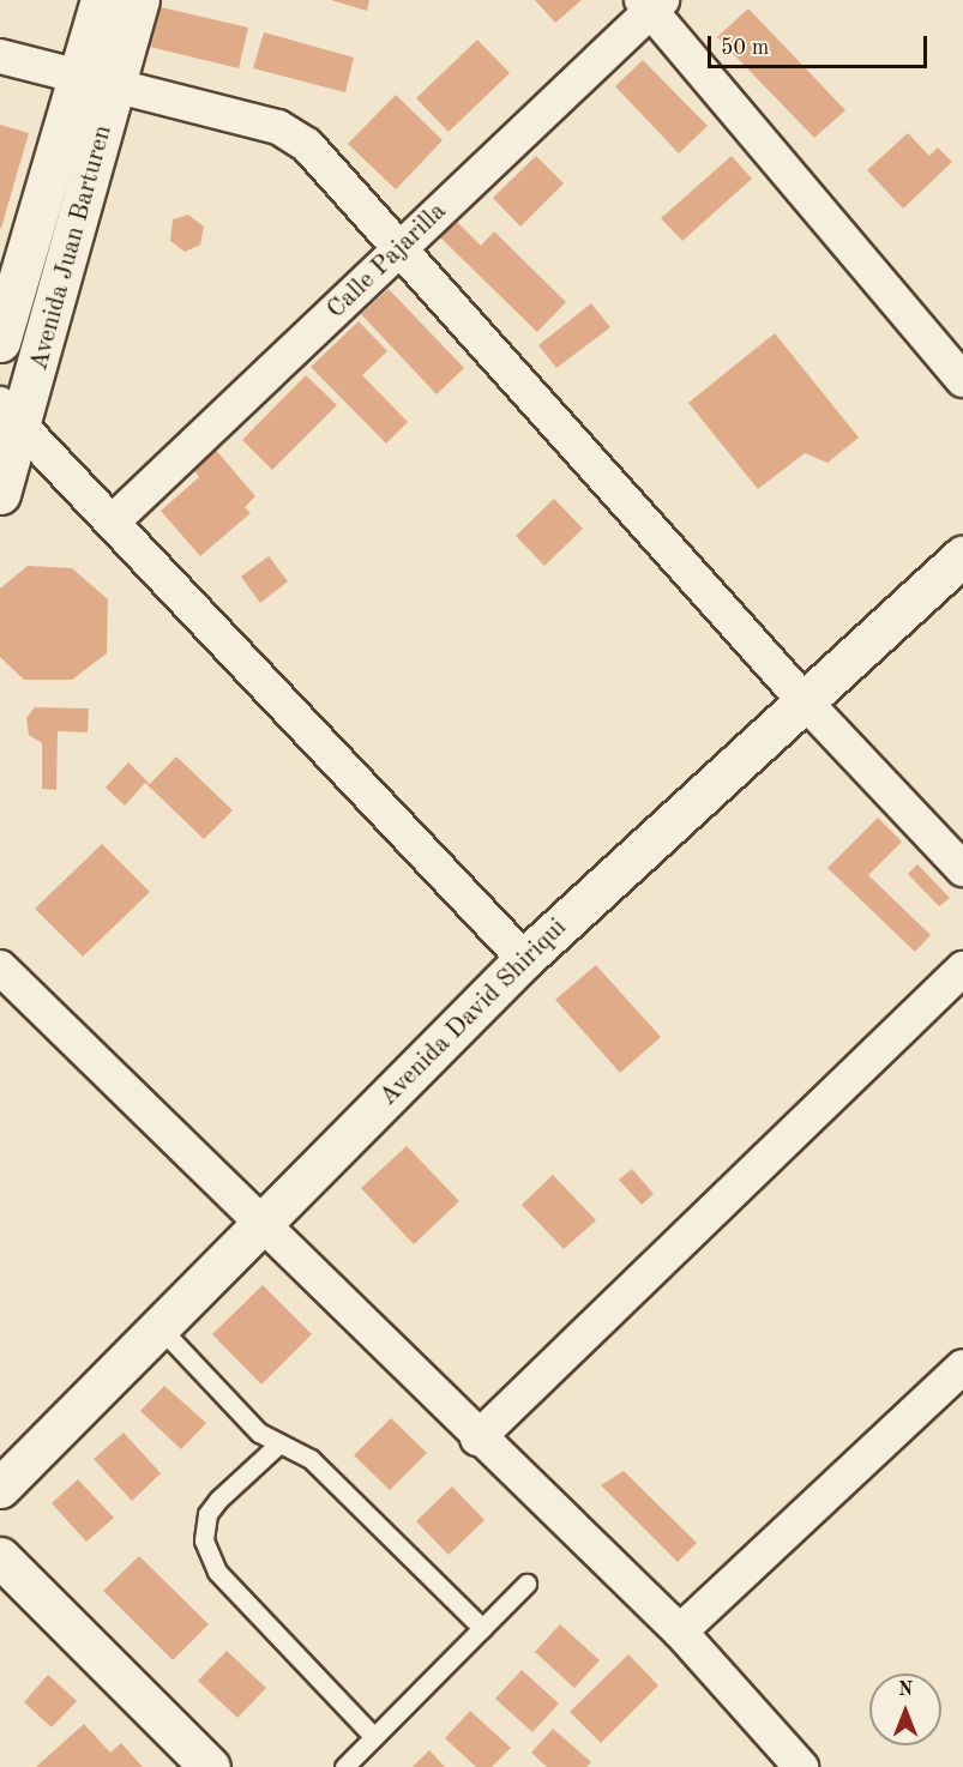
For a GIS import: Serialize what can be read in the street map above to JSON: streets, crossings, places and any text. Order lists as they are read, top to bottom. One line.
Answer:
{"streets":{"main road":["Avenida Juan Barturen","Avenida David Shiriqui"],"street":["Calle Pajarilla"]},"scale_bar":"50 m","north":"top"}
